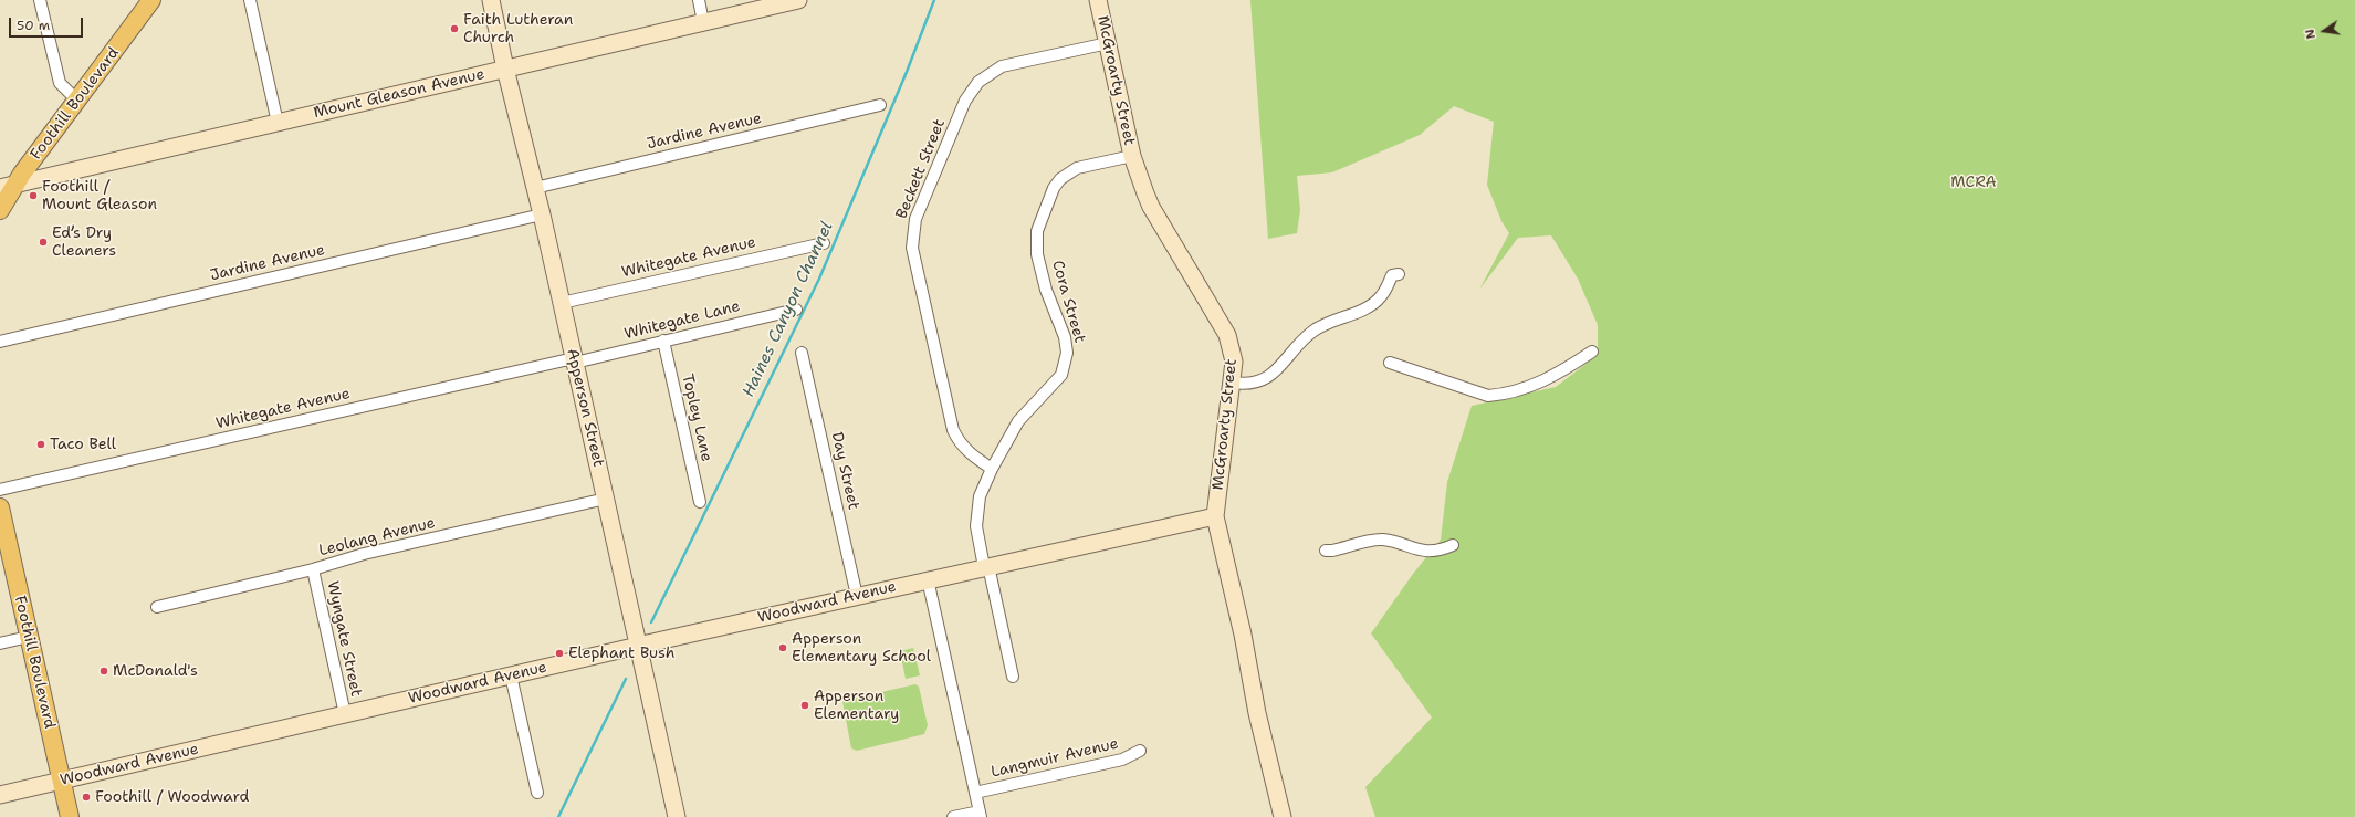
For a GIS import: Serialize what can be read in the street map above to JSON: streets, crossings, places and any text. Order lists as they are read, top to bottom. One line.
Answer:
{"streets":{"main road":["Foothill Boulevard"],"street":["McGroarty Street","Mount Gleason Avenue","Jardine Avenue","Beckett Street","Whitegate Avenue","Cora Street","Whitegate Lane","Apperson Street","Topley Lane","Day Street","Leolang Avenue","Woodward Avenue","Wyngate Street","Langmuir Avenue"]},"crossings":[["McGroarty Street","Beckett Street"],["McGroarty Street","Cora Street"],["McGroarty Street","Woodward Avenue"],["Mount Gleason Avenue","Foothill Boulevard"],["Mount Gleason Avenue","Apperson Street"],["Foothill Boulevard","Woodward Avenue"],["Jardine Avenue","Apperson Street"],["Beckett Street","Cora Street"],["Whitegate Avenue","Whitegate Lane"],["Whitegate Avenue","Apperson Street"],["Cora Street","Woodward Avenue"],["Whitegate Lane","Apperson Street"],["Whitegate Lane","Topley Lane"],["Apperson Street","Leolang Avenue"],["Apperson Street","Woodward Avenue"],["Day Street","Woodward Avenue"],["Leolang Avenue","Wyngate Street"],["Woodward Avenue","Wyngate Street"]],"water":["Haines Canyon Channel"],"parks":["MCRA"],"places":["Faith Lutheran Church","Foothill / Mount Gleason","Ed’s Dry Cleaners","Taco Bell","Apperson Elementary School","Elephant Bush","McDonald's","Apperson Elementary","Foothill / Woodward"],"scale_bar":"50 m","north":"left"}
